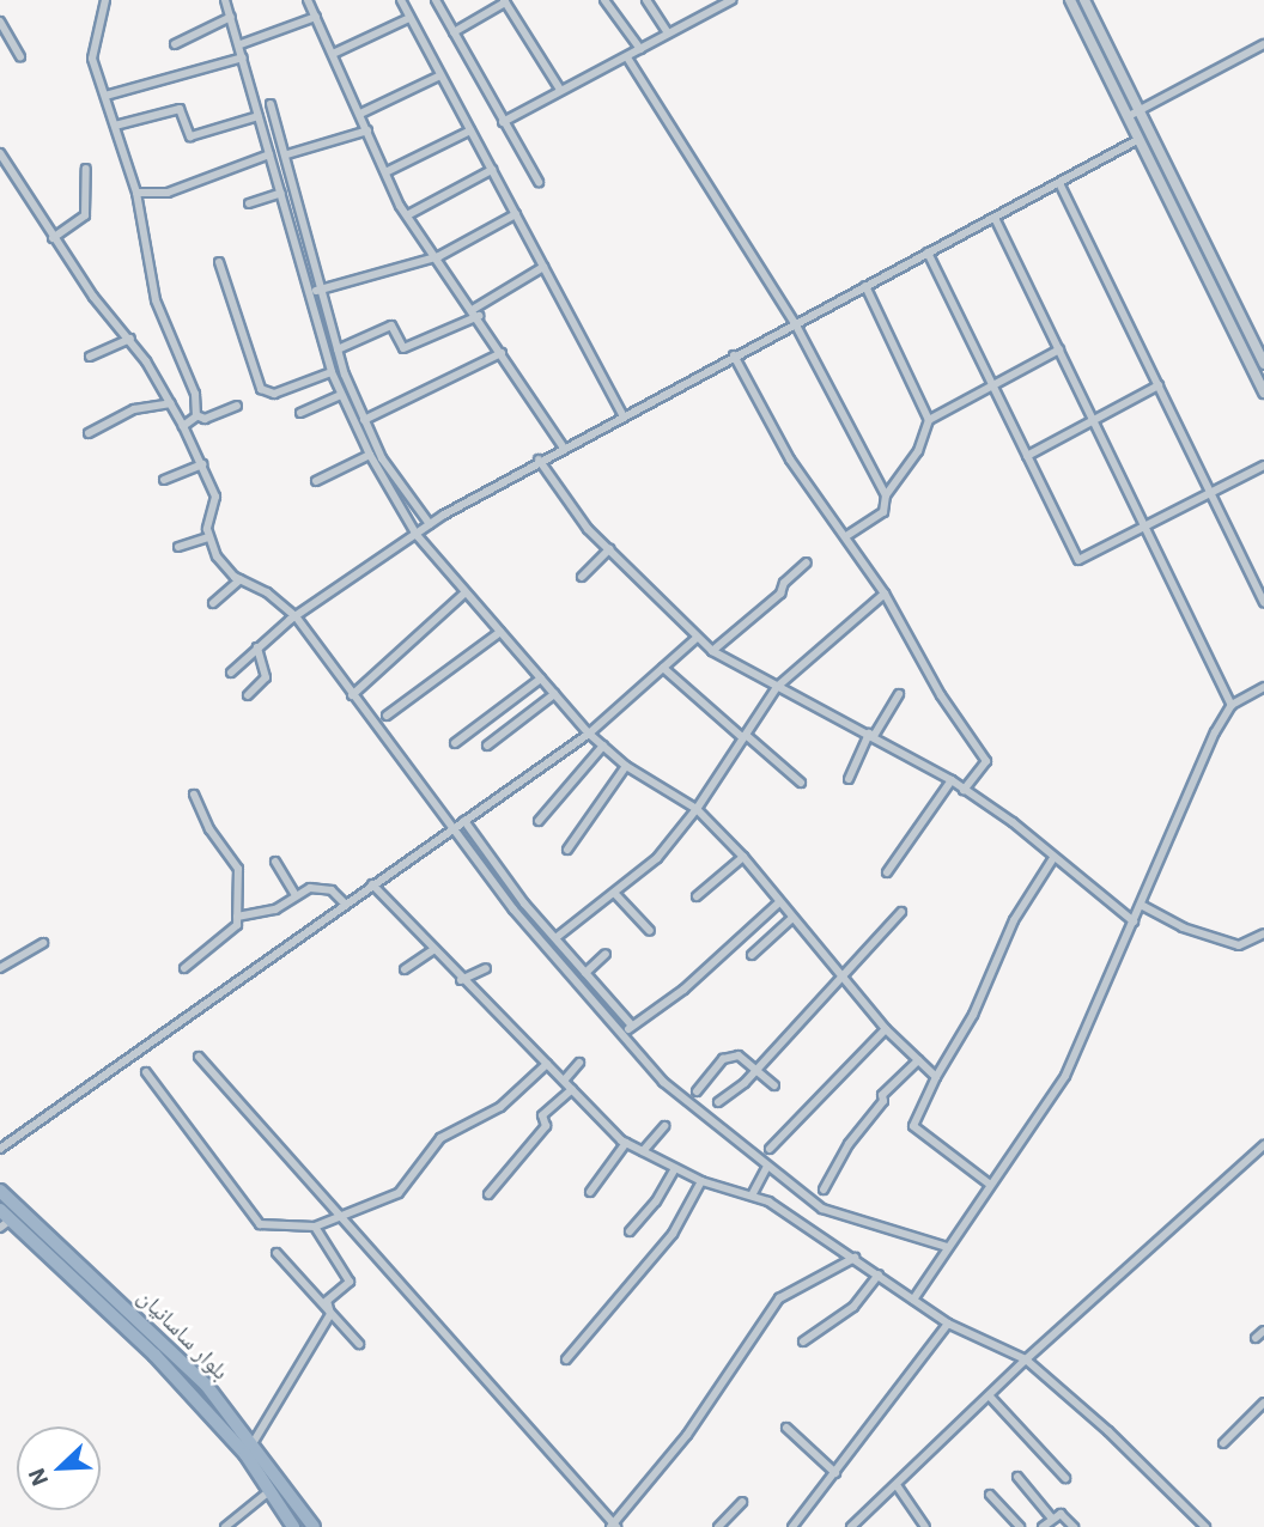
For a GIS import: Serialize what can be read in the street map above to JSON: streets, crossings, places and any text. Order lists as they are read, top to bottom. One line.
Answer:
{"streets":{"highway":["بلوار ساسانیان"]},"north":"bottom left"}
